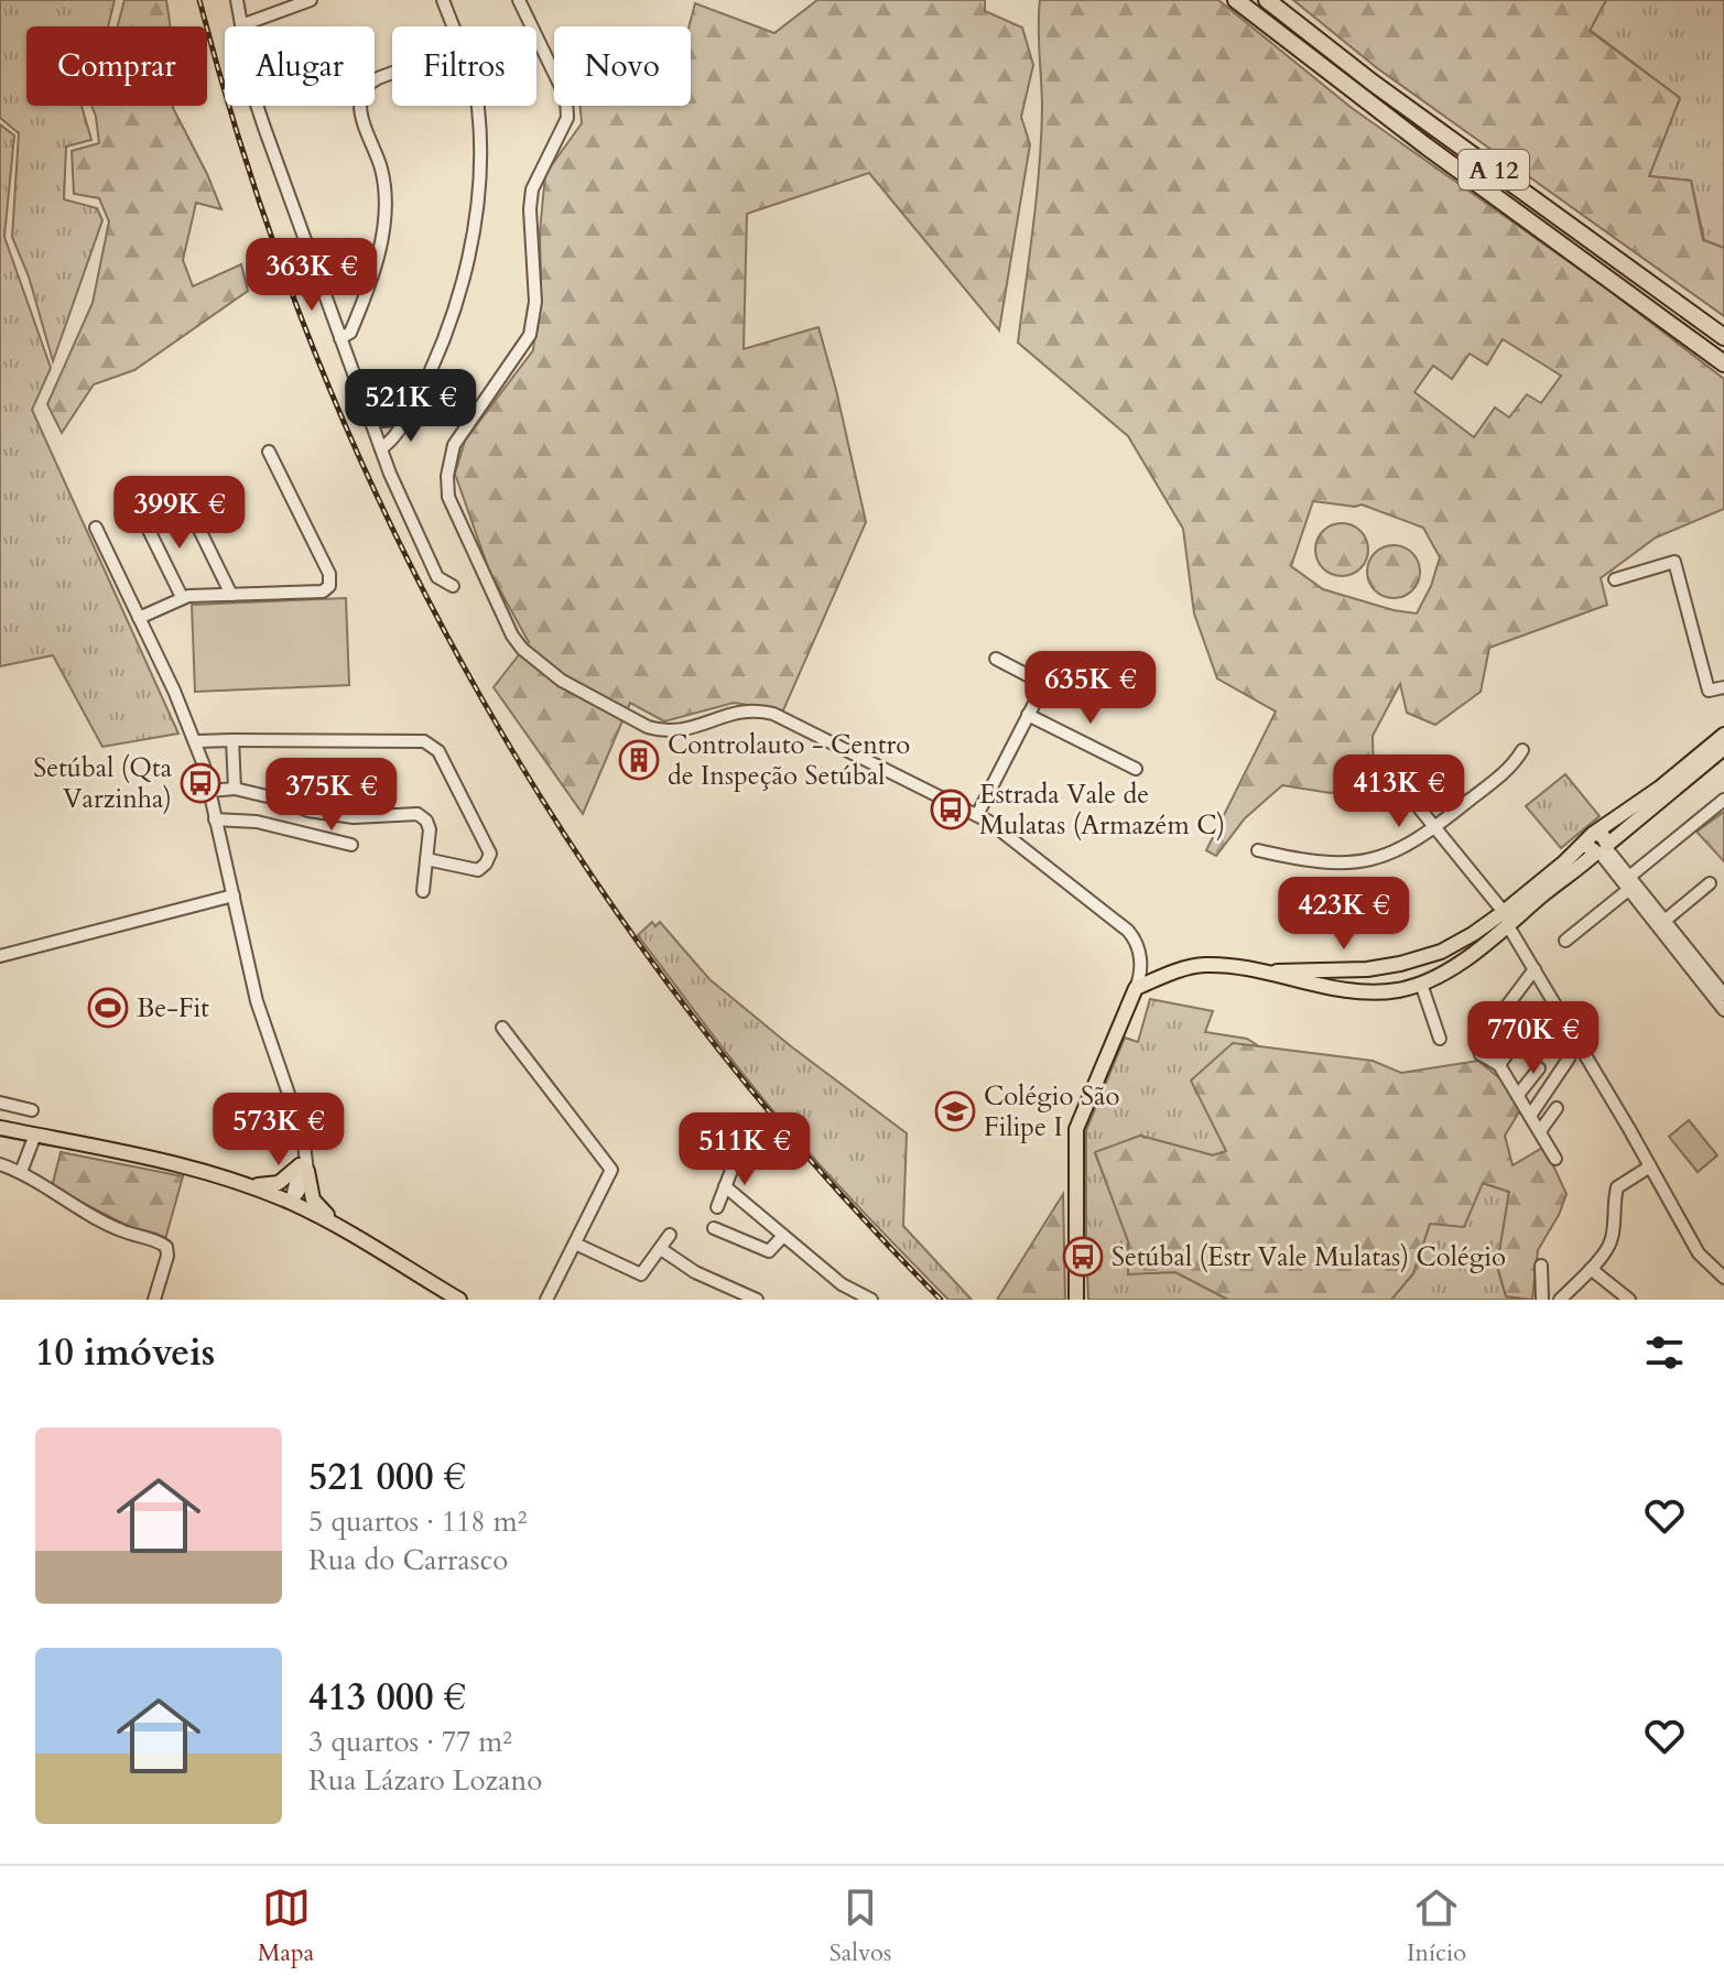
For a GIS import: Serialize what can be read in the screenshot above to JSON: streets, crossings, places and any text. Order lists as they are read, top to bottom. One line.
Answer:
{"streets":{"highway":["A 12"]},"places":{"building":["Controlauto - Centro de Inspeção Setúbal"],"bus stop":["Setúbal (Qta Varzinha)","Estrada Vale de Mulatas (Armazém C)","Setúbal (Estr Vale Mulatas) Colégio"],"sports":["Be-Fit"],"school or university":["Colégio São Filipe I"]},"page":{"chip":["Comprar","Alugar","Filtros","Novo"],"price":["363K €","521K €","399K €","635K €","413K €","375K €","423K €","770K €","573K €","511K €"],"heading":"10 imóveis","list":[{"name":"521 000 €","note":"5 quartos · 118 m² · Rua do Carrasco"},{"name":"413 000 €","note":"3 quartos · 77 m² · Rua Lázaro Lozano"}],"tabs":["Mapa","Salvos","Início"]}}
